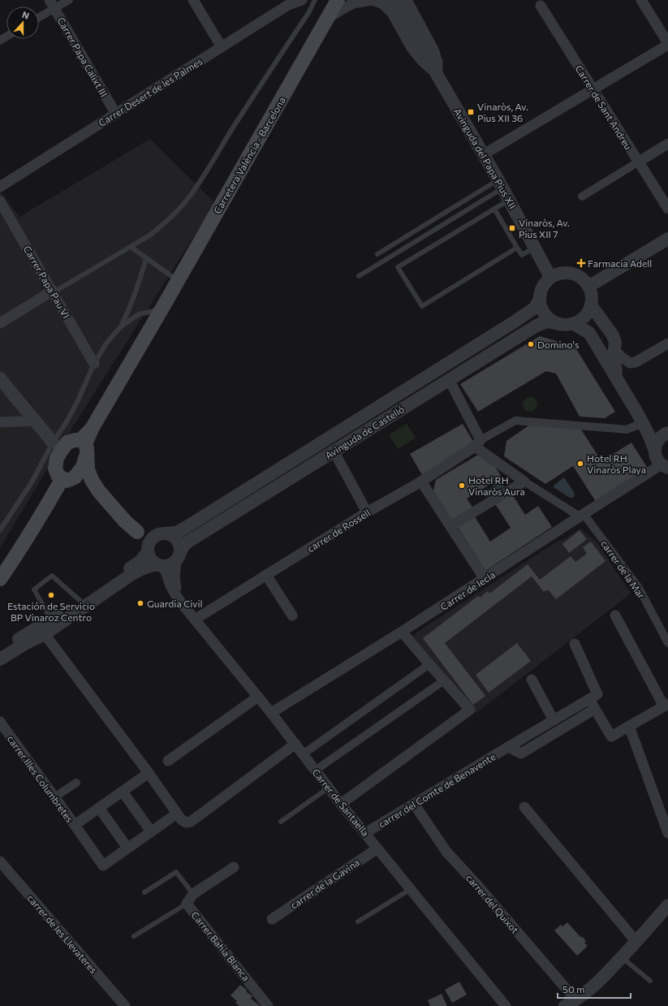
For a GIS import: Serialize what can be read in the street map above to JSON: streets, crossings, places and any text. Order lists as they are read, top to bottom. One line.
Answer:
{"streets":{"main road":["Carretera València - Barcelona"],"street":["Carrer Papa Calixt III","Carrer Desert de les Palmes","Carrer de Sant Andreu","Avinguda del Papa Pius XII","Carrer Papa Pau VI","Avinguda de Castelló","carrer de Rossell","carrer de la Mar","Carrer de Iecla","carrer Illes Columbretes","carrer del Comte de Benavente","Carrer de Santaella","carrer de la Gavina","carrer del Quixot","carrer de les Llevateres","Carrer Bahía Blanca"]},"crossings":[["Carrer Papa Calixt III","Carrer Desert de les Palmes"],["Carretera València - Barcelona","Avinguda del Papa Pius XII"],["Avinguda del Papa Pius XII","Avinguda de Castelló"],["Avinguda de Castelló","carrer de la Mar"],["Avinguda de Castelló","Carrer de Santaella"],["carrer de Rossell","carrer de la Mar"],["carrer de Rossell","Carrer de Santaella"],["carrer de la Mar","Carrer de Iecla"],["Carrer de Iecla","Carrer de Santaella"],["carrer del Comte de Benavente","Carrer de Santaella"],["carrer del Comte de Benavente","carrer del Quixot"],["Carrer de Santaella","carrer de la Gavina"]],"places":{"transit":["Vinaròs, Av. Pius XII 36","Vinaròs, Av. Pius XII 7"],"health":["Farmacia Adell"],"other":["Domino's","Hotel RH Vinaròs Playa","Hotel RH Vinaròs Aura","Estación de Servicio BP Vinaroz Centro","Guardia Civil"]},"scale_bar":"50 m","north":"top"}
